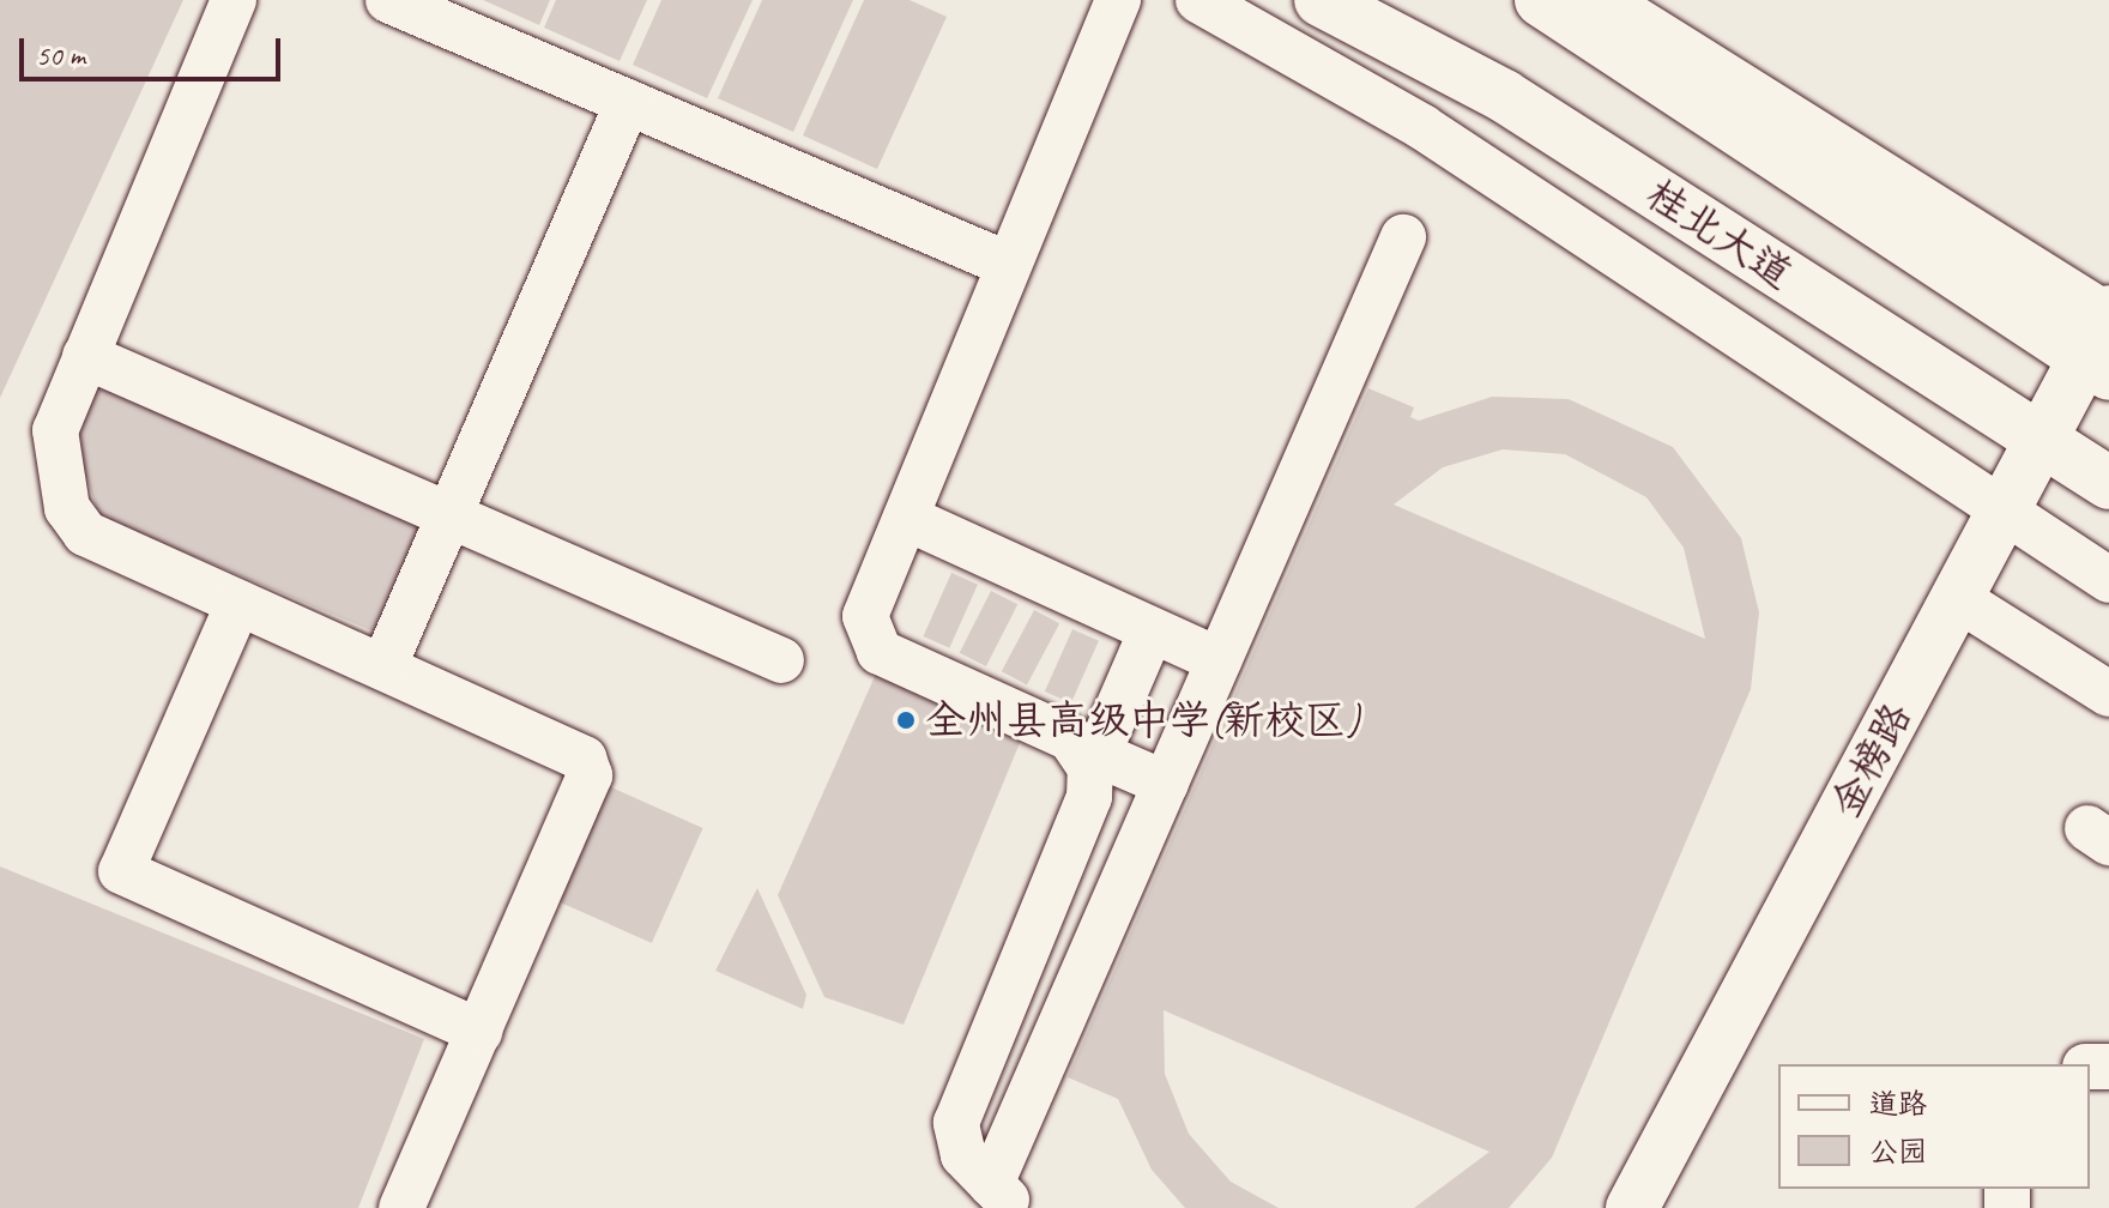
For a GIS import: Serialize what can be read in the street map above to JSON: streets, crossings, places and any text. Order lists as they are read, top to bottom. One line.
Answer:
{"streets":{"main road":["桂北大道","金榜路"]},"crossings":[["桂北大道","金榜路"]],"places":["全州县高级中学(新校区)"],"legend":["道路","公园"],"scale_bar":"50 m"}
